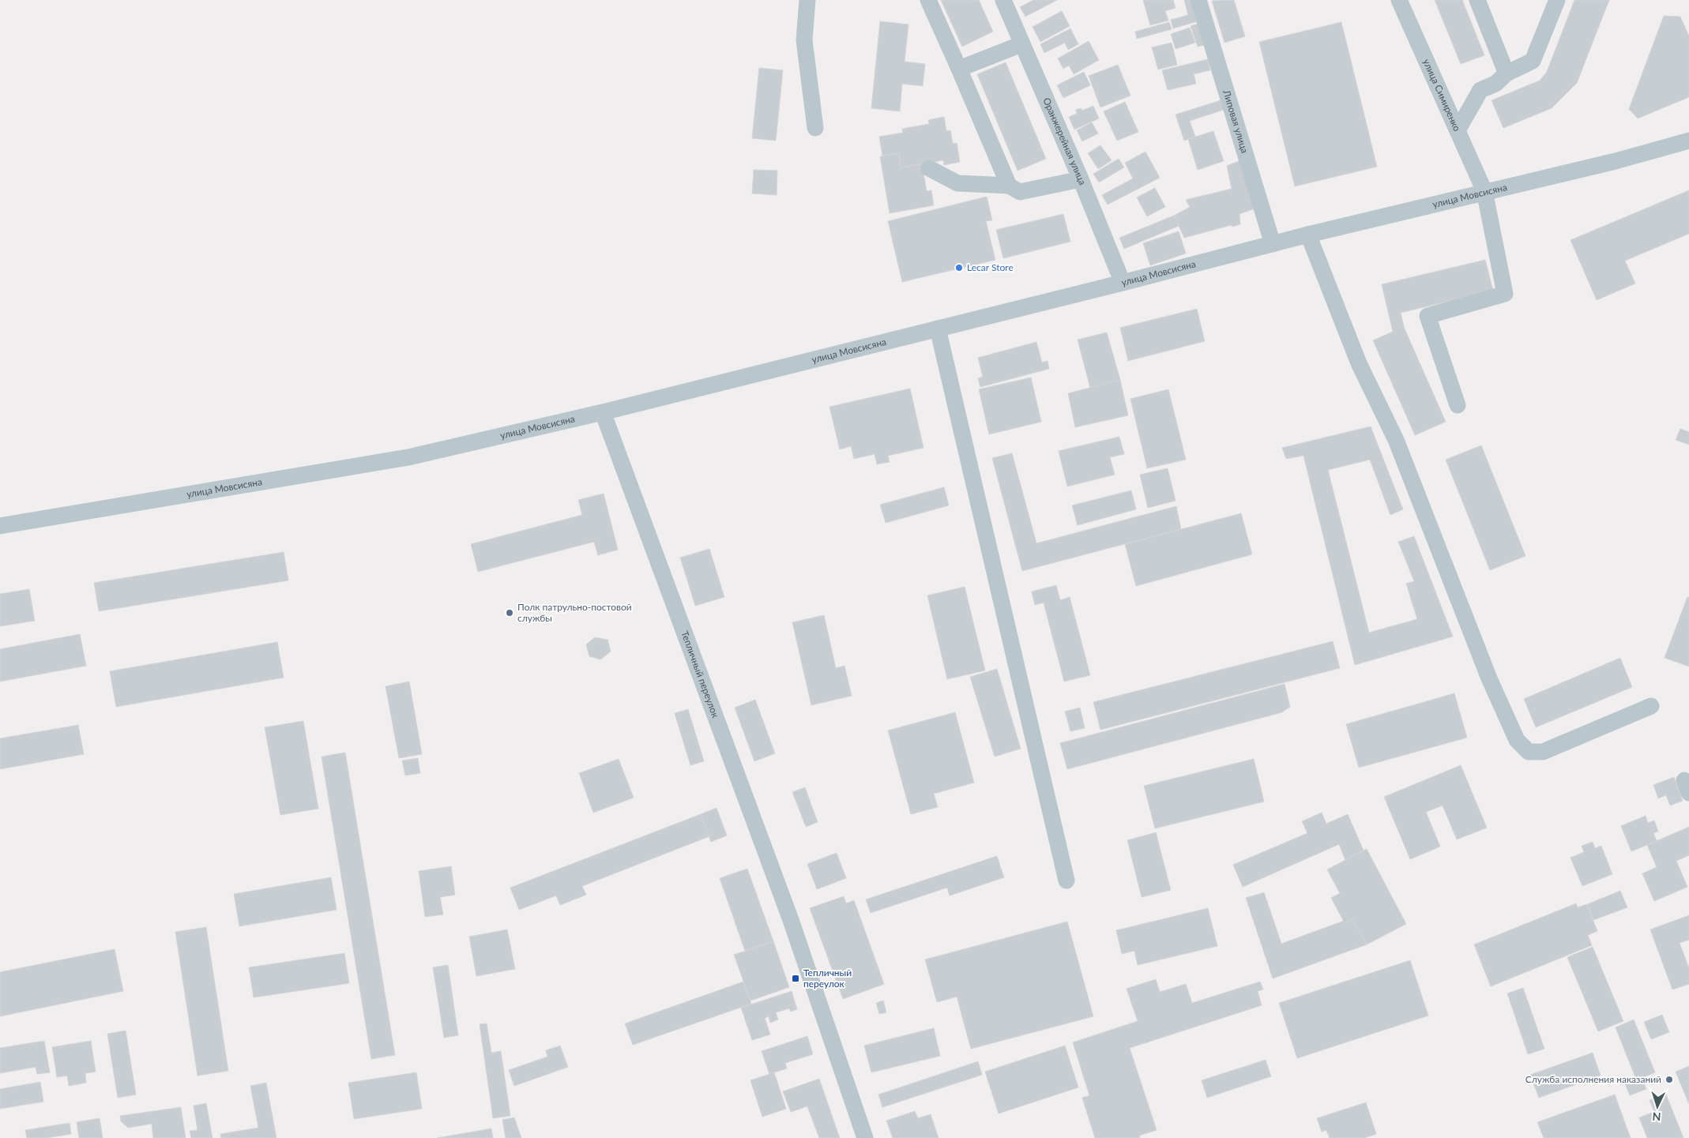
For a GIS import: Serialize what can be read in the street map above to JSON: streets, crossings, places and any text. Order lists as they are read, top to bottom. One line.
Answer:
{"streets":{"street":["улица Симиренко","Липовая улица","Оранжерейная улица","улица Мовсисяна","Тепличный переулок"]},"crossings":[["улица Симиренко","улица Мовсисяна"],["Липовая улица","улица Мовсисяна"],["Оранжерейная улица","улица Мовсисяна"],["улица Мовсисяна","Тепличный переулок"]],"places":{"other":["Lecar Store","Полк патрульно-постовой службы","Служба исполнения наказаний"],"transit":["Тепличный переулок"]},"north":"bottom"}
